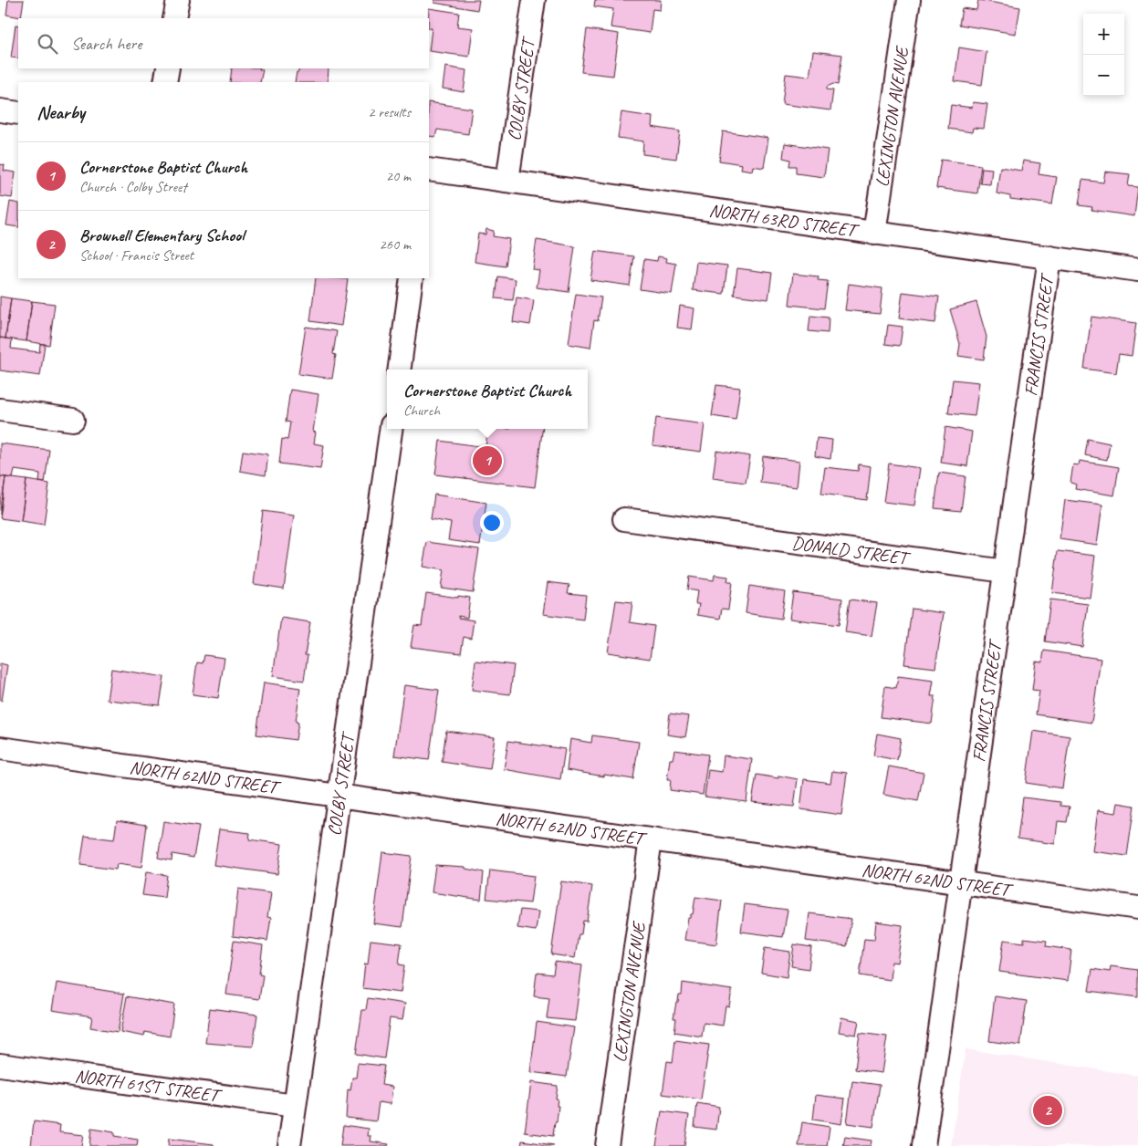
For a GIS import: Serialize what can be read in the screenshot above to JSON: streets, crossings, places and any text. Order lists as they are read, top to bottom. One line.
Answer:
{"streets":{"street":["COLBY STREET","LEXINGTON AVENUE","NORTH 63RD STREET","FRANCIS STREET","DONALD STREET","NORTH 62ND STREET","NORTH 61ST STREET"]},"crossings":[["COLBY STREET","NORTH 63RD STREET"],["COLBY STREET","NORTH 62ND STREET"],["COLBY STREET","NORTH 61ST STREET"],["LEXINGTON AVENUE","NORTH 63RD STREET"],["LEXINGTON AVENUE","NORTH 62ND STREET"],["NORTH 63RD STREET","FRANCIS STREET"],["FRANCIS STREET","DONALD STREET"],["FRANCIS STREET","NORTH 62ND STREET"]],"page":{"map_buttons":["+","−"],"search":"Search here","heading":["Nearby","2 results"],"list":[{"mark":"1","name":"Cornerstone Baptist Church","note":"Church · Colby Street","value":"20 m"},{"mark":"2","name":"Brownell Elementary School","note":"School · Francis Street","value":"260 m"}],"popup":["Cornerstone Baptist Church","Church"],"pins":["1","2"]}}
